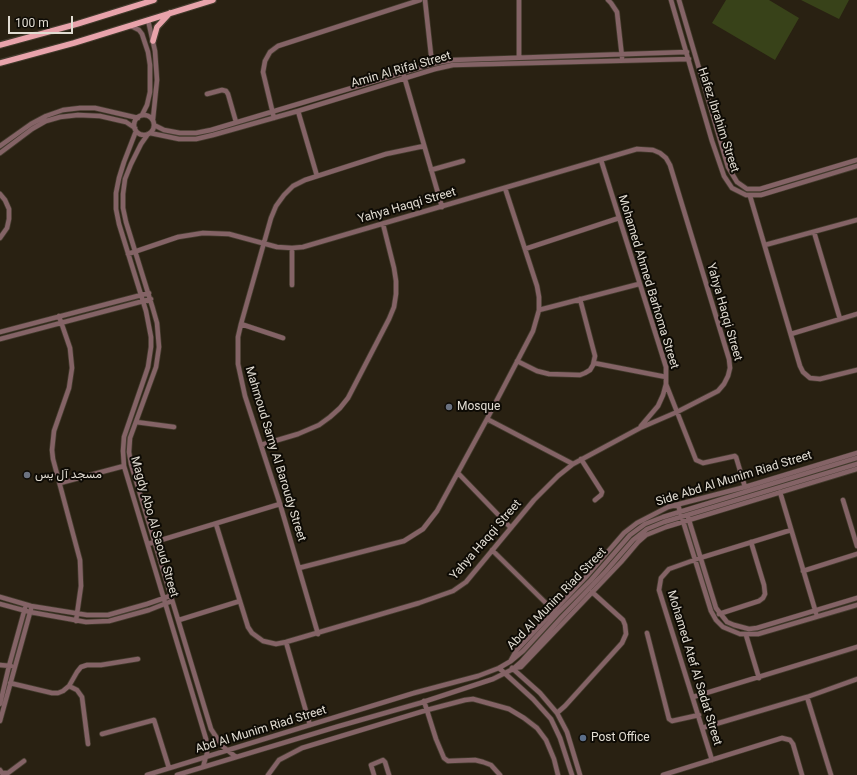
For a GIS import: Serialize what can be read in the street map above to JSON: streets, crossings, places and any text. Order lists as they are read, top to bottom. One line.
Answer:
{"streets":{"street":["Amin Al Rifai Street","Hafez Ibrahim Street","Yahya Haqqi Street","Mohamed Ahmed Barhoma Street","Mahmoud Samy Al Baroudy Street","Side Abd Al Munim Riad Street","Magdy Abo Al Saoud Street","Abd Al Munim Riad Street","Mohamed Atef Al Sadat Street"]},"crossings":[["Amin Al Rifai Street","Hafez Ibrahim Street"],["Amin Al Rifai Street","Magdy Abo Al Saoud Street"],["Yahya Haqqi Street","Mohamed Ahmed Barhoma Street"],["Yahya Haqqi Street","Mahmoud Samy Al Baroudy Street"],["Yahya Haqqi Street","Magdy Abo Al Saoud Street"],["Side Abd Al Munim Riad Street","Abd Al Munim Riad Street"],["Magdy Abo Al Saoud Street","Abd Al Munim Riad Street"]],"places":["Mosque","مسجد آل يس","Post Office"],"scale_bar":"100 m"}
